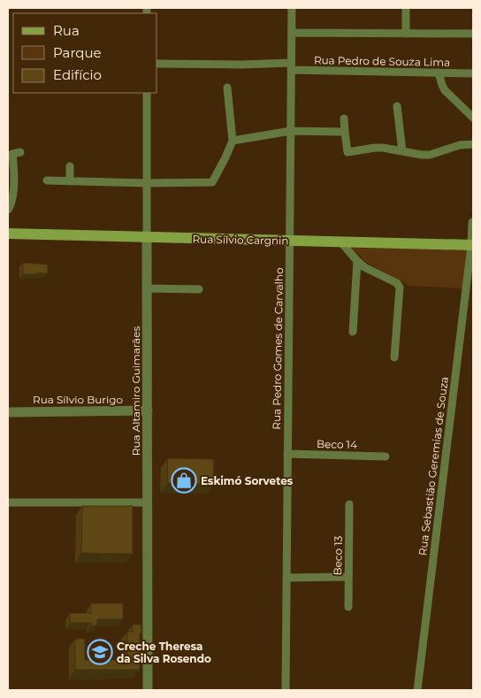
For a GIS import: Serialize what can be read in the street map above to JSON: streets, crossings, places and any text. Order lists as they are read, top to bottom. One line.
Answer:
{"streets":{"main road":["Rua Sílvio Cargnin"],"street":["Rua Pedro de Souza Lima","Rua Pedro Gomes de Carvalho","Rua Altamiro Guimarães","Rua Sílvio Burigo","Beco 14","Rua Sebastião Geremias de Souza","Beco 13"]},"crossings":[["Rua Pedro de Souza Lima","Rua Pedro Gomes de Carvalho"],["Rua Sílvio Cargnin","Rua Pedro Gomes de Carvalho"],["Rua Sílvio Cargnin","Rua Altamiro Guimarães"],["Rua Sílvio Cargnin","Rua Sebastião Geremias de Souza"],["Rua Pedro Gomes de Carvalho","Beco 14"],["Rua Altamiro Guimarães","Rua Sílvio Burigo"]],"places":{"shop":["Eskimó Sorvetes"],"school or university":["Creche Theresa da Silva Rosendo"]},"legend":["Rua","Parque","Edifício"]}
